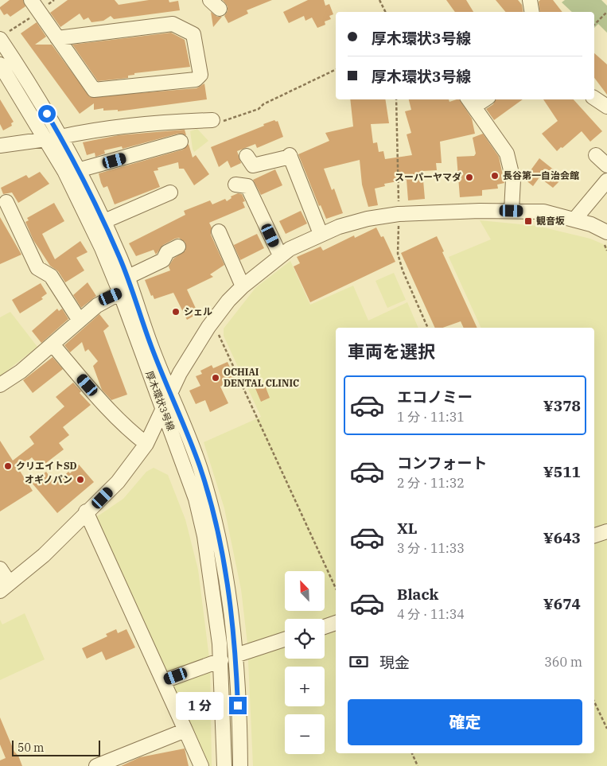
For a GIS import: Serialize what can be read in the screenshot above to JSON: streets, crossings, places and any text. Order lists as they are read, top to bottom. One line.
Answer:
{"streets":{"street":["厚木環状3号線"]},"places":{"other":["長谷第一自治会館","スーパーヤマダ","シェル","OCHIAI DENTAL CLINIC","クリエイトSD","オギノパン"],"transit":["観音坂"]},"scale_bar":"50 m","north":"top left","page":{"banner":["厚木環状3号線","厚木環状3号線"],"heading":"車両を選択","list":[{"name":"エコノミー","note":"1 分 · 11:31","value":"¥378"},{"name":"コンフォート","note":"2 分 · 11:32","value":"¥511"},{"name":"XL","note":"3 分 · 11:33","value":"¥643"},{"name":"Black","note":"4 分 · 11:34","value":"¥674"}],"map_buttons":["+","−"],"pay":["現金","360 m"],"buttons":"確定","bubble":"1 分","scale":"50 m"}}
